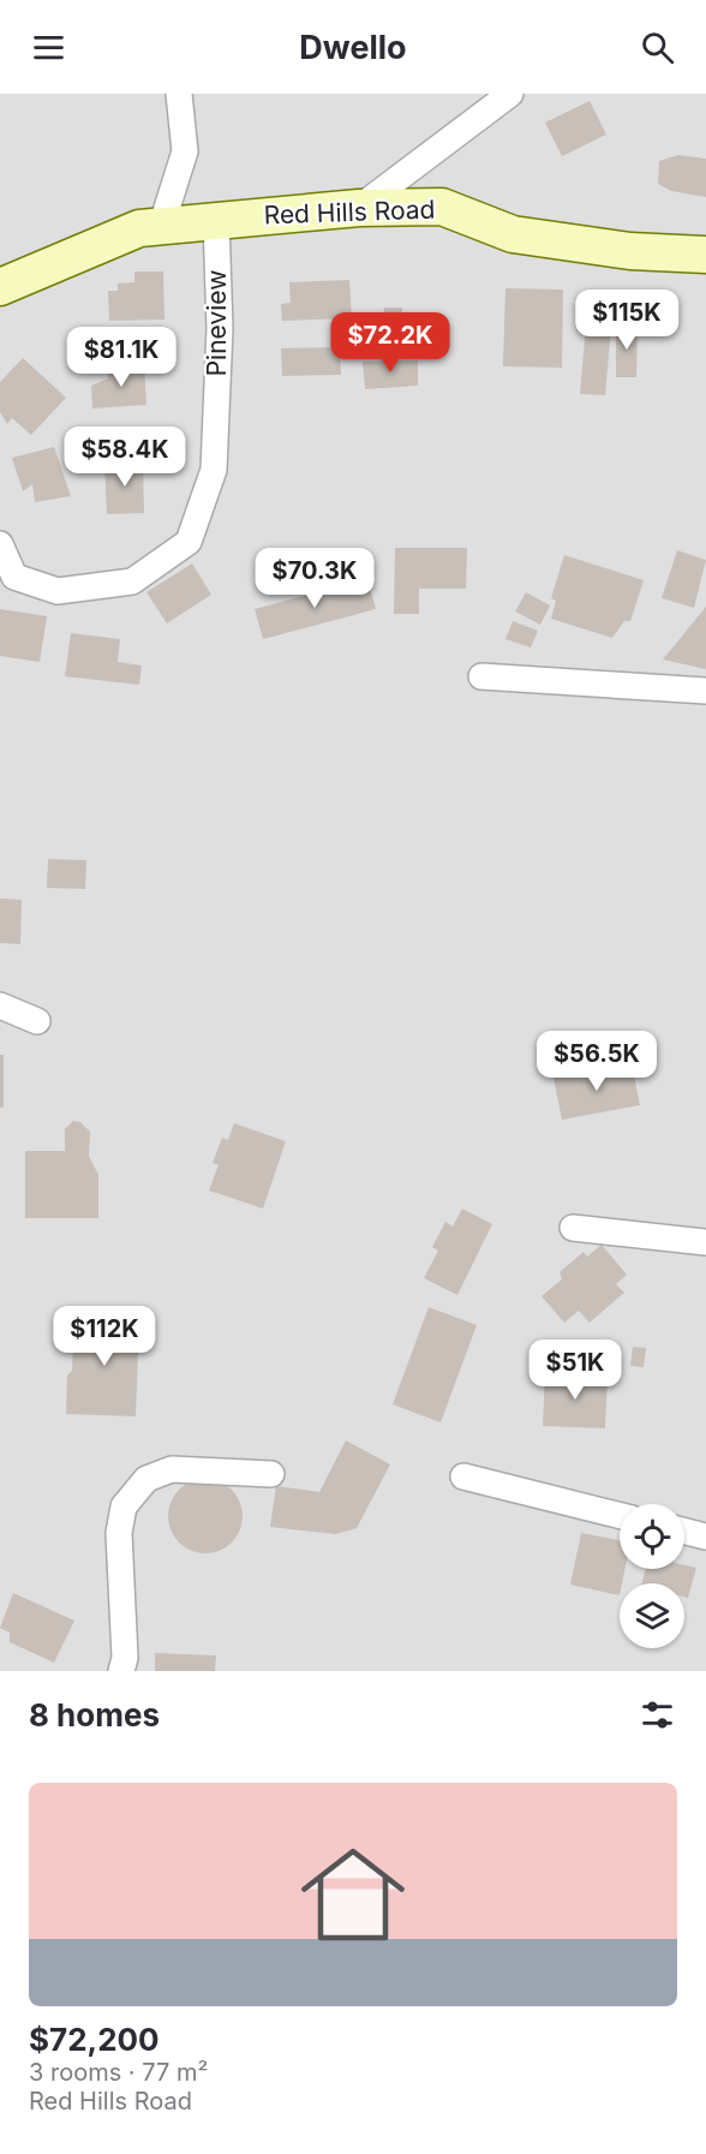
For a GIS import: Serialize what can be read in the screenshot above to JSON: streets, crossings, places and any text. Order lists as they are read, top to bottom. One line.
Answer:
{"streets":{"main road":["Red Hills Road"],"street":["Pineview"]},"crossings":[["Red Hills Road","Pineview"]],"page":{"header":"Dwello","price":["$115K","$72.2K","$81.1K","$58.4K","$70.3K","$56.5K","$112K","$51K"],"heading":"8 homes","list":[{"name":"$72,200","note":"3 rooms · 77 m² · Red Hills Road"}]}}
